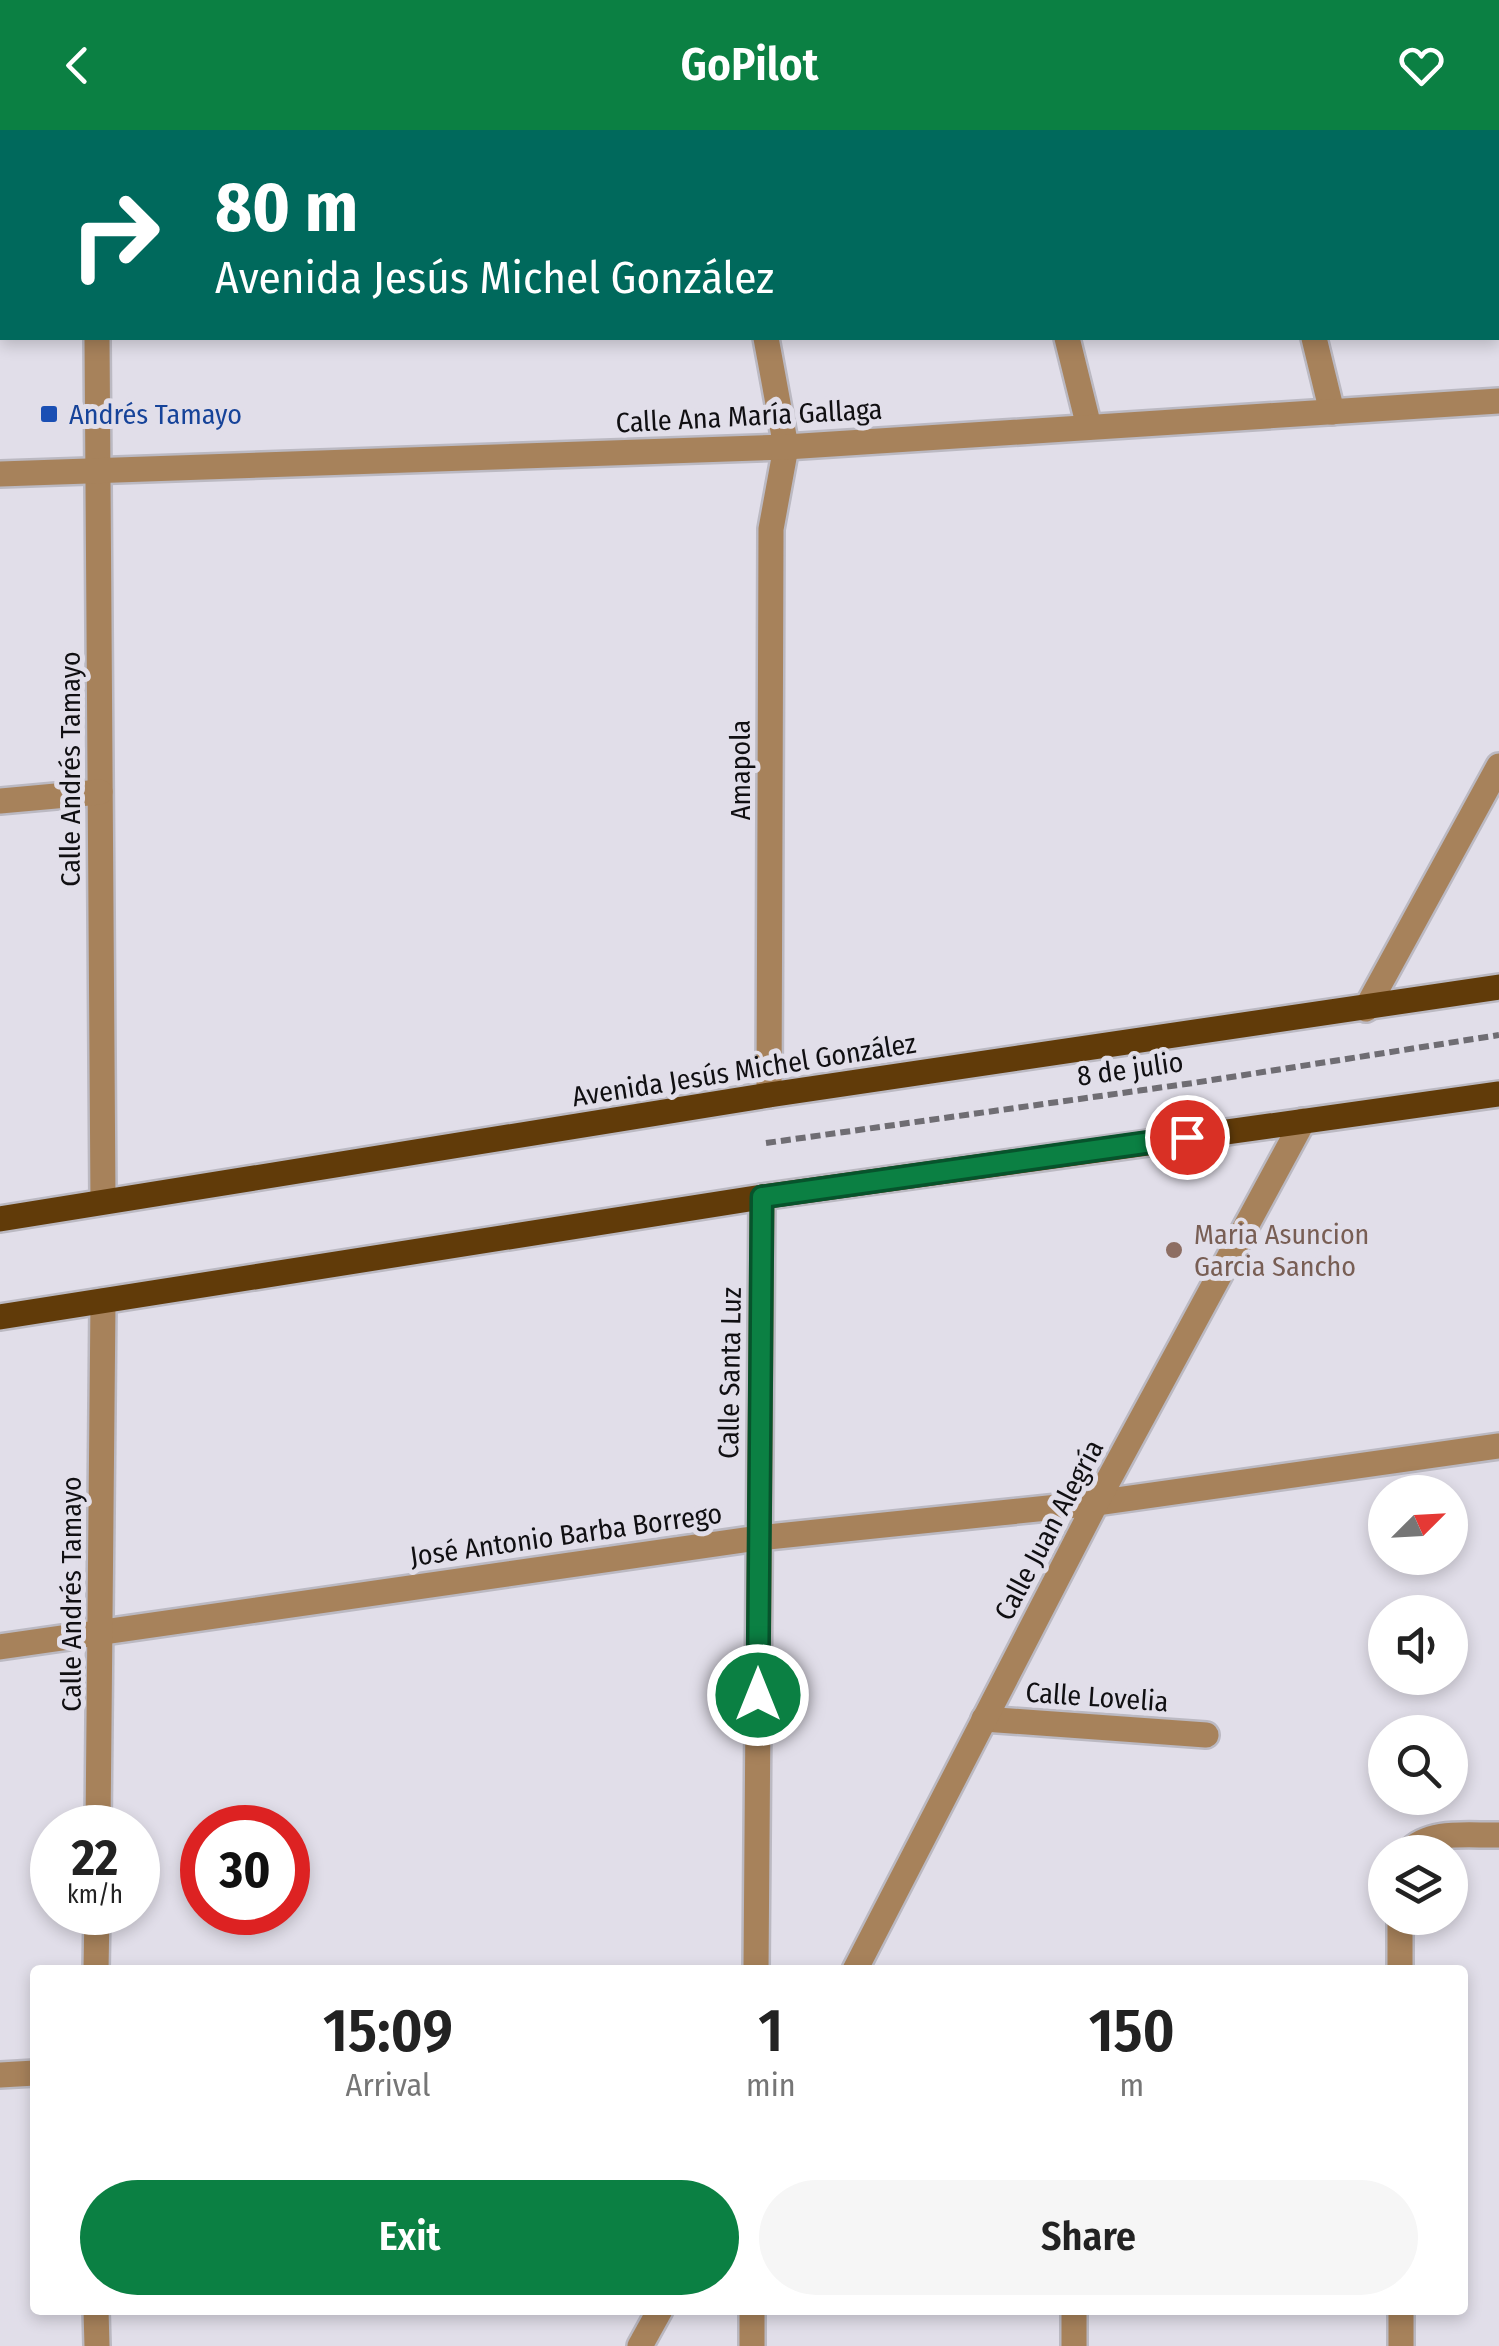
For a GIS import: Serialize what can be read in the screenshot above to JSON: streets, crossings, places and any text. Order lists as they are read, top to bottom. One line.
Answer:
{"streets":{"main road":["Avenida Jesús Michel González"],"street":["Calle Ana María Gallaga","Calle Andrés Tamayo","Amapola","Calle Santa Luz","Calle Juan Alegría","José Antonio Barba Borrego","Calle Lovelia"],"path":["8 de julio"]},"crossings":[["Calle Ana María Gallaga","Calle Andrés Tamayo"],["Calle Ana María Gallaga","Amapola"],["Calle Andrés Tamayo","Avenida Jesús Michel González"],["Calle Andrés Tamayo","José Antonio Barba Borrego"],["Amapola","Avenida Jesús Michel González"],["Calle Santa Luz","José Antonio Barba Borrego"],["Calle Juan Alegría","José Antonio Barba Borrego"],["Calle Juan Alegría","Calle Lovelia"]],"places":{"transit":["Andrés Tamayo"],"other":["Maria Asuncion Garcia Sancho"]},"north":"top right","page":{"header":"GoPilot","turn":["80 m","Avenida Jesús Michel González"],"speed":"22 km/h","limit":"30","eta":["15:09","Arrival","1","min","150","m"],"buttons":["Exit","Share"]}}
